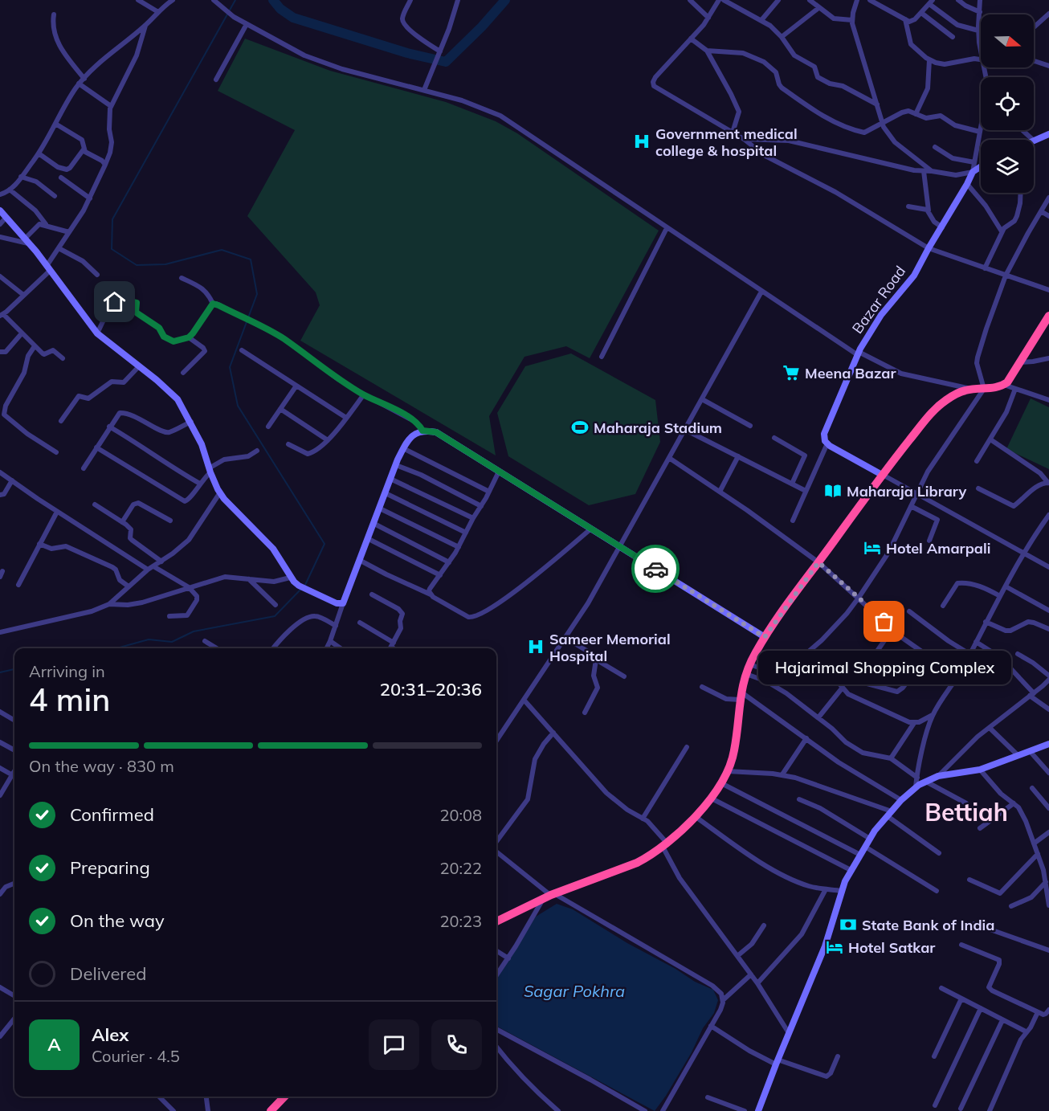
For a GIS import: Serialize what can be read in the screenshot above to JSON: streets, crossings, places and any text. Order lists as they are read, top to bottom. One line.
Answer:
{"streets":{"street":["Bazar Road"]},"districts":["Bettiah"],"water":["Sagar Pokhra"],"places":{"hospital":["Government medical college & hospital","Sameer Memorial Hospital"],"supermarket":["Meena Bazar"],"sports":["Maharaja Stadium"],"library":["Maharaja Library"],"hotel":["Hotel Amarpali","Hotel Satkar"],"other":["Hajarimal Shopping Complex"],"bank":["State Bank of India"]},"north":"right","page":{"heading":["4 min","Arriving in","20:31–20:36"],"panel":["Alex","Courier · 4.5"],"bubble":"Hajarimal Shopping Complex","bar":"On the way · 830 m","list":[["Confirmed","20:08"],["Preparing","20:22"],["On the way","20:23"],"Delivered"],"round":"A"}}
